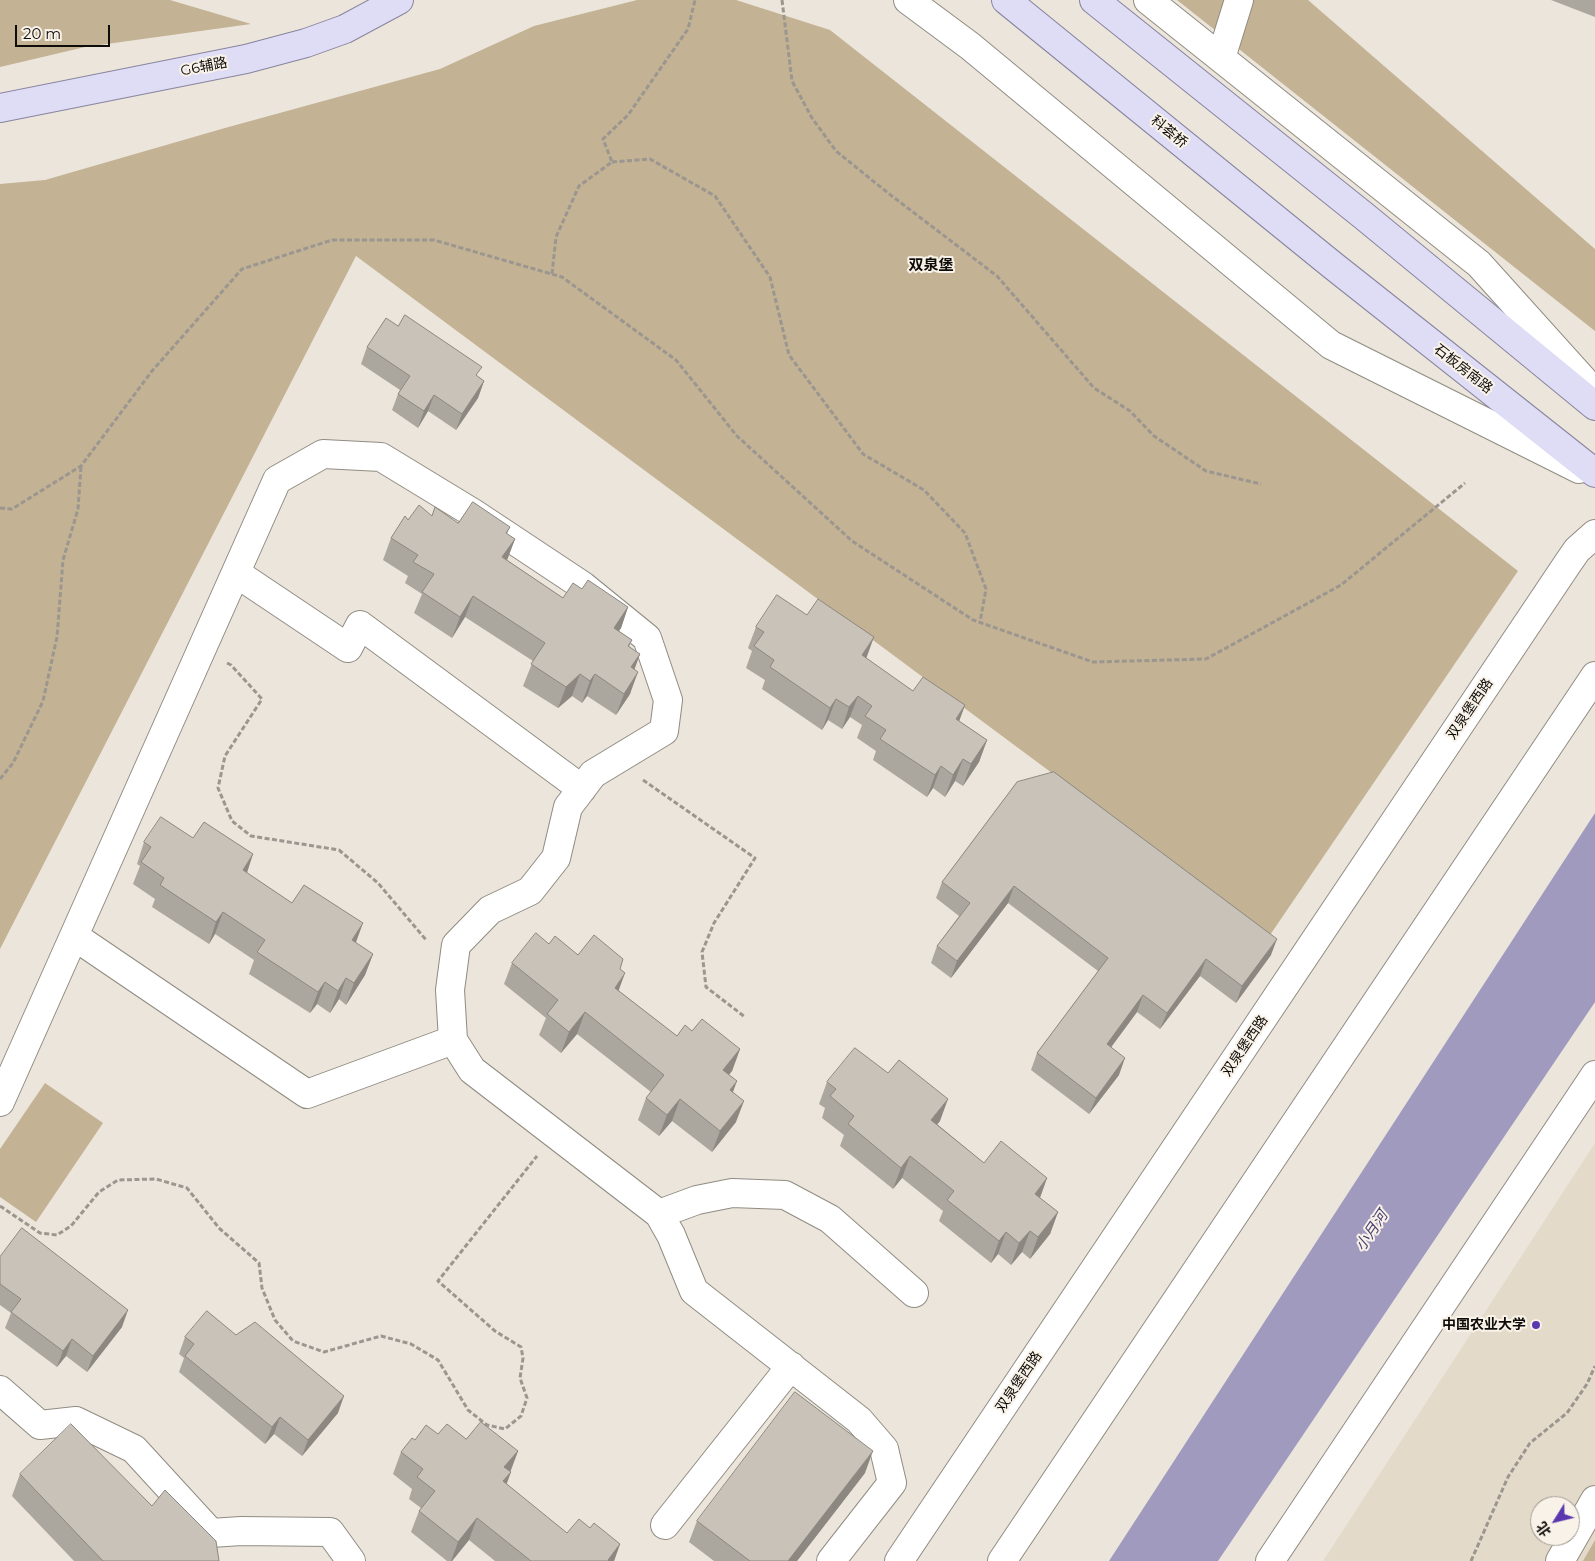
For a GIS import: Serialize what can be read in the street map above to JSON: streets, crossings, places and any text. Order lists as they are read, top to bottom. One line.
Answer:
{"streets":{"main road":["G6辅路","科荟桥","石板房南路"],"street":["双泉堡西路"]},"crossings":[["科荟桥","石板房南路"]],"districts":["双泉堡"],"water":["小月河"],"places":["中国农业大学"],"scale_bar":"20 m","north":"bottom left"}
